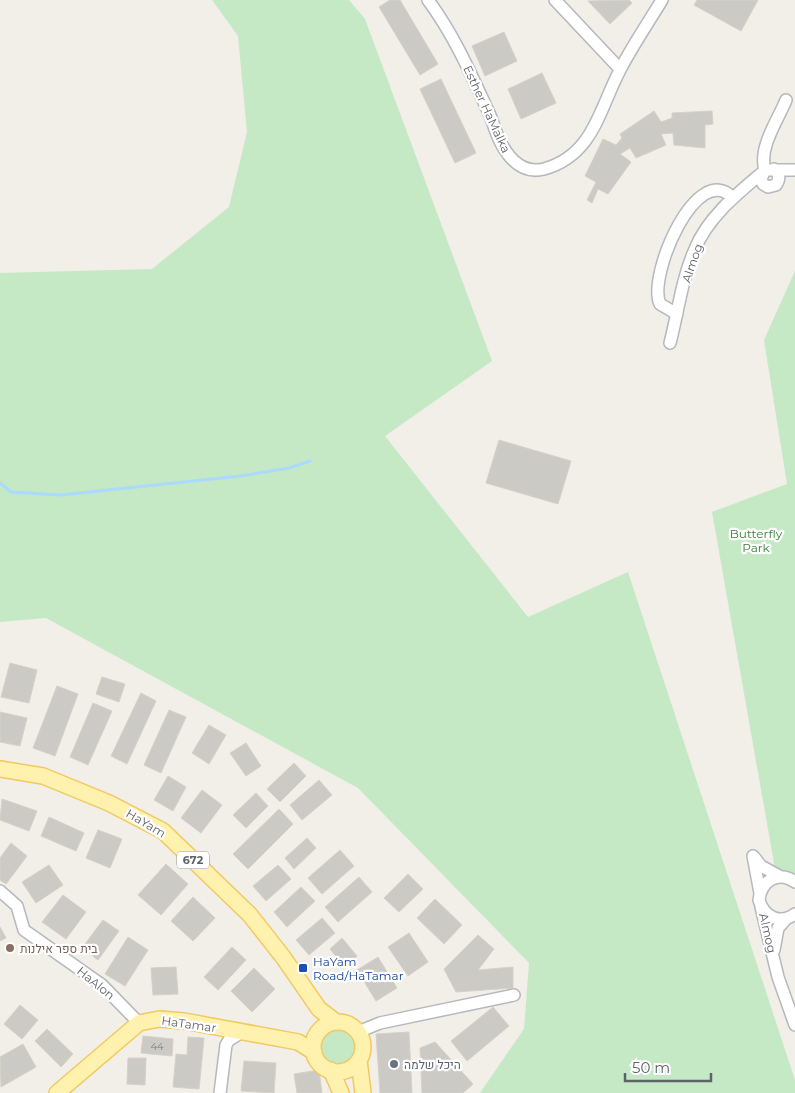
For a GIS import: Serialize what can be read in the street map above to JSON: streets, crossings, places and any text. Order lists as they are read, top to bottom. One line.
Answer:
{"streets":{"main road":["HaYam","672","HaTamar"],"street":["Esther HaMalka","Almog","HaAlon"]},"crossings":[["HaYam","672"],["HaYam","HaTamar"],["672","HaTamar"],["HaAlon","HaTamar"]],"parks":["Butterfly Park"],"places":{"other":["בית ספר אילנות","היכל שלמה"],"transit":["HaYam Road/HaTamar"]},"house_numbers":["44"],"scale_bar":"50 m"}
